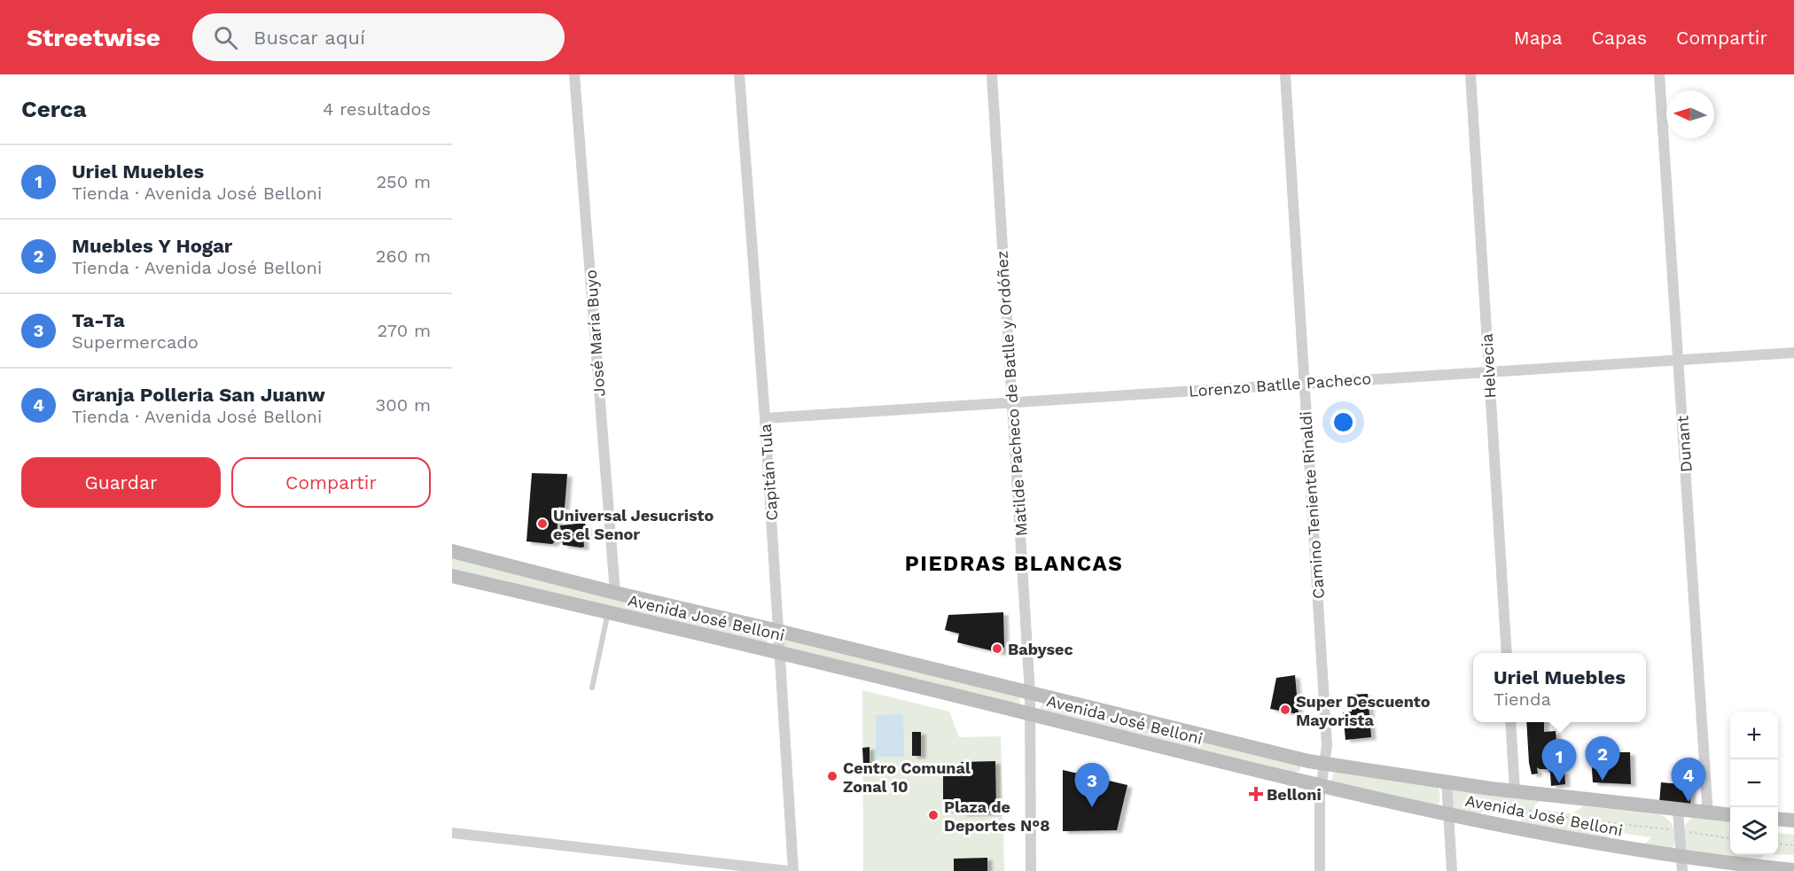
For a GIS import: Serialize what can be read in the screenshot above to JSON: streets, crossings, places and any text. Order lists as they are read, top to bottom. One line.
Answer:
{"streets":{"main road":["Avenida José Belloni"],"street":["José María Buyo","Helvecia","Lorenzo Batlle Pacheco","Matilde Pacheco de Batlle y Ordóñez","Dunant","Capitán Tula","Camino Teniente Rinaldi"]},"crossings":[["José María Buyo","Avenida José Belloni"],["Helvecia","Lorenzo Batlle Pacheco"],["Lorenzo Batlle Pacheco","Matilde Pacheco de Batlle y Ordóñez"],["Lorenzo Batlle Pacheco","Dunant"],["Lorenzo Batlle Pacheco","Capitán Tula"],["Lorenzo Batlle Pacheco","Camino Teniente Rinaldi"],["Matilde Pacheco de Batlle y Ordóñez","Avenida José Belloni"],["Dunant","Avenida José Belloni"],["Capitán Tula","Avenida José Belloni"],["Camino Teniente Rinaldi","Avenida José Belloni"]],"districts":["PIEDRAS BLANCAS"],"places":{"other":["Universal Jesucristo es el Senor","Babysec","Super Descuento Mayorista","Centro Comunal Zonal 10","Plaza de Deportes N°8"],"health":["Belloni"]},"north":"left","page":{"header":"Streetwise","search":"Buscar aquí","nav":["Mapa","Capas","Compartir"],"heading":["Cerca","4 resultados"],"list":[{"mark":"1","name":"Uriel Muebles","note":"Tienda · Avenida José Belloni","value":"250 m"},{"mark":"2","name":"Muebles Y Hogar","note":"Tienda · Avenida José Belloni","value":"260 m"},{"mark":"3","name":"Ta-Ta","note":"Supermercado","value":"270 m"},{"mark":"4","name":"Granja Polleria San Juanw","note":"Tienda · Avenida José Belloni","value":"300 m"}],"buttons":["Guardar","Compartir"],"popup":["Uriel Muebles","Tienda"],"map_buttons":["+","−"],"pins":["2","1","4","3"]}}
